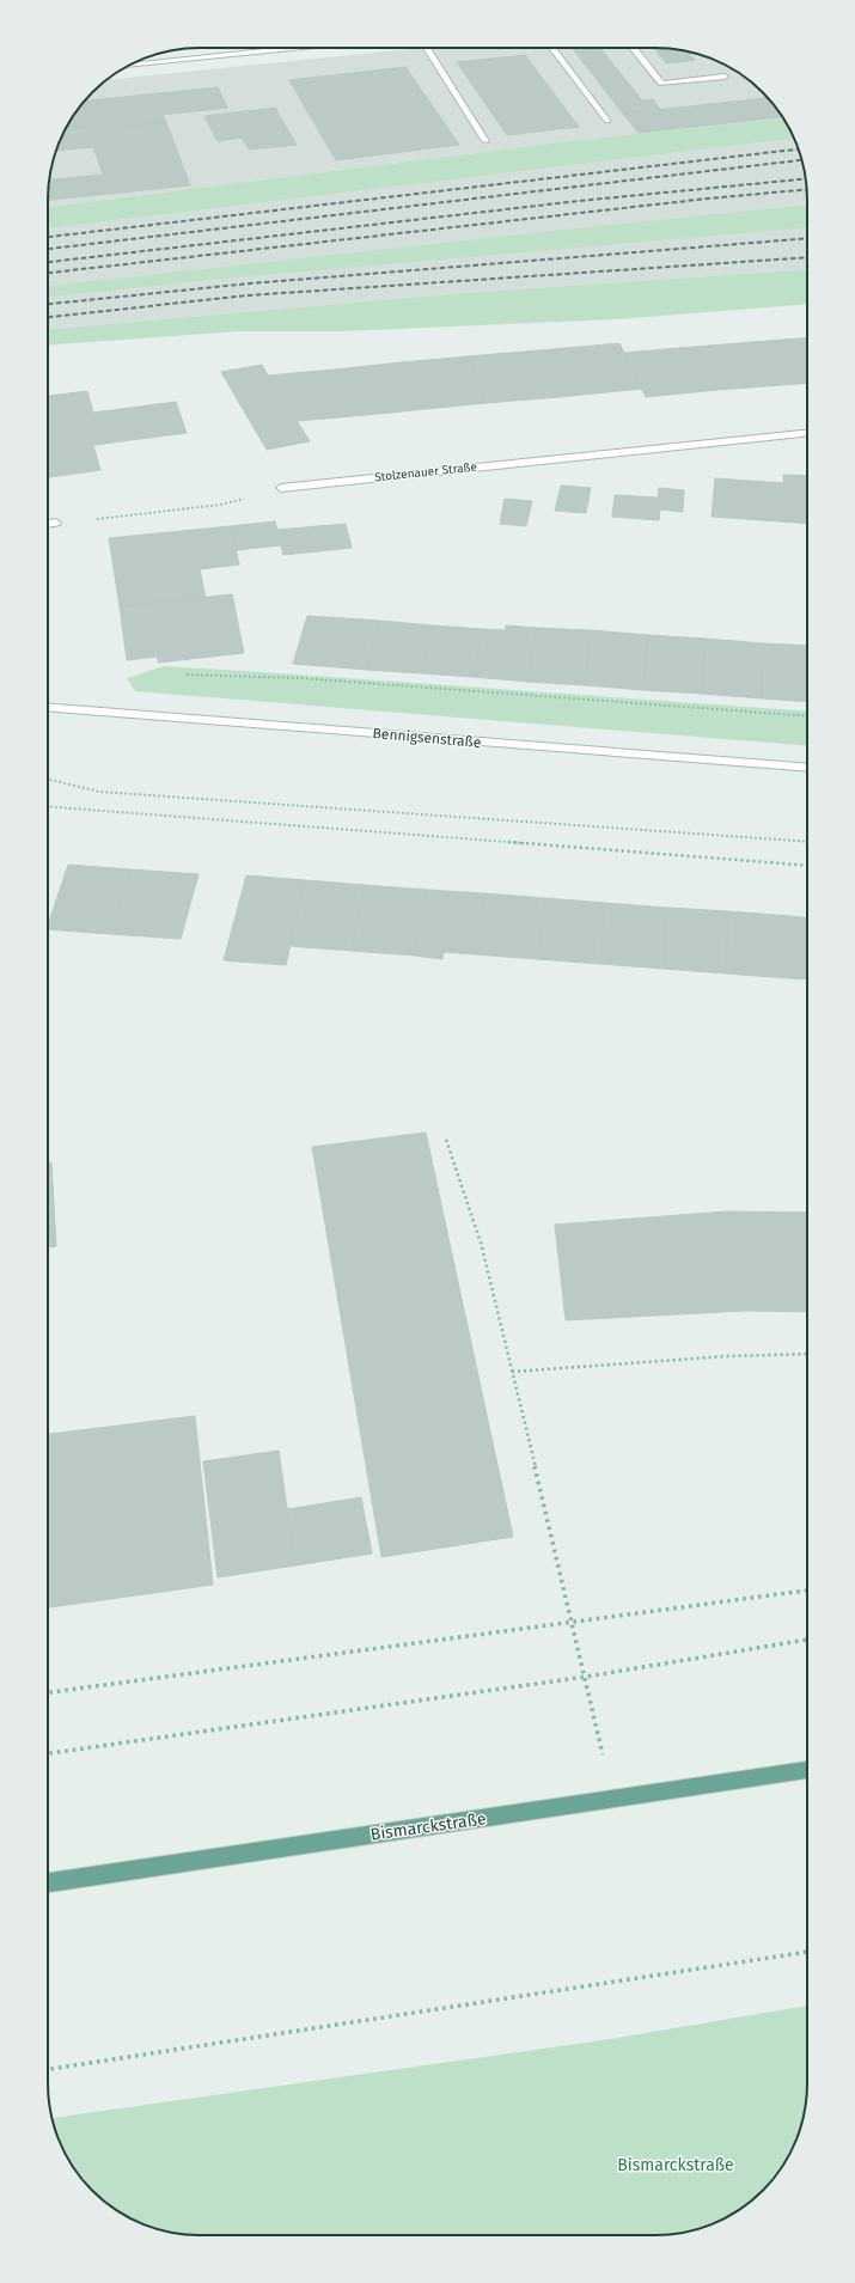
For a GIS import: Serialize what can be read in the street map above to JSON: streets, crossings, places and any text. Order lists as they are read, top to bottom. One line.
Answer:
{"streets":{"main road":["Bismarckstraße"],"street":["Stolzenauer Straße","Bennigsenstraße"]},"parks":["Bismarckstraße"]}
